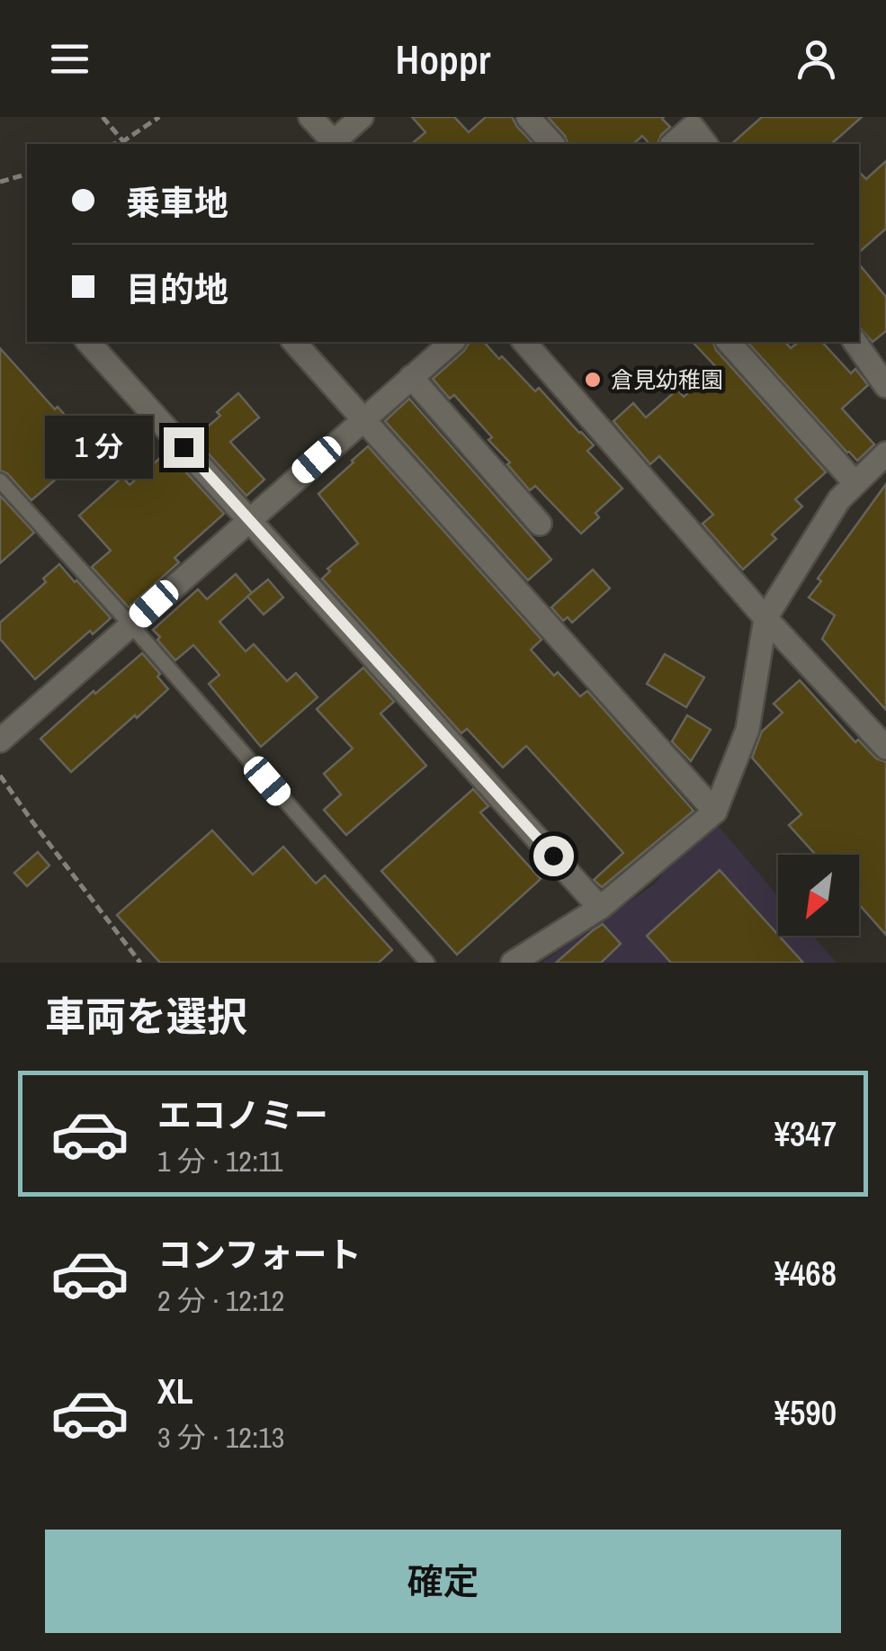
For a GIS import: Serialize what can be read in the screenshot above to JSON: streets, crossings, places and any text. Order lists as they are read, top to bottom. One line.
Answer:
{"places":["倉見幼稚園"],"north":"bottom left","page":{"header":"Hoppr","banner":["乗車地","目的地"],"bubble":"1 分","heading":"車両を選択","list":[{"name":"エコノミー","note":"1 分 · 12:11","value":"¥347"},{"name":"コンフォート","note":"2 分 · 12:12","value":"¥468"},{"name":"XL","note":"3 分 · 12:13","value":"¥590"}],"buttons":"確定"}}
